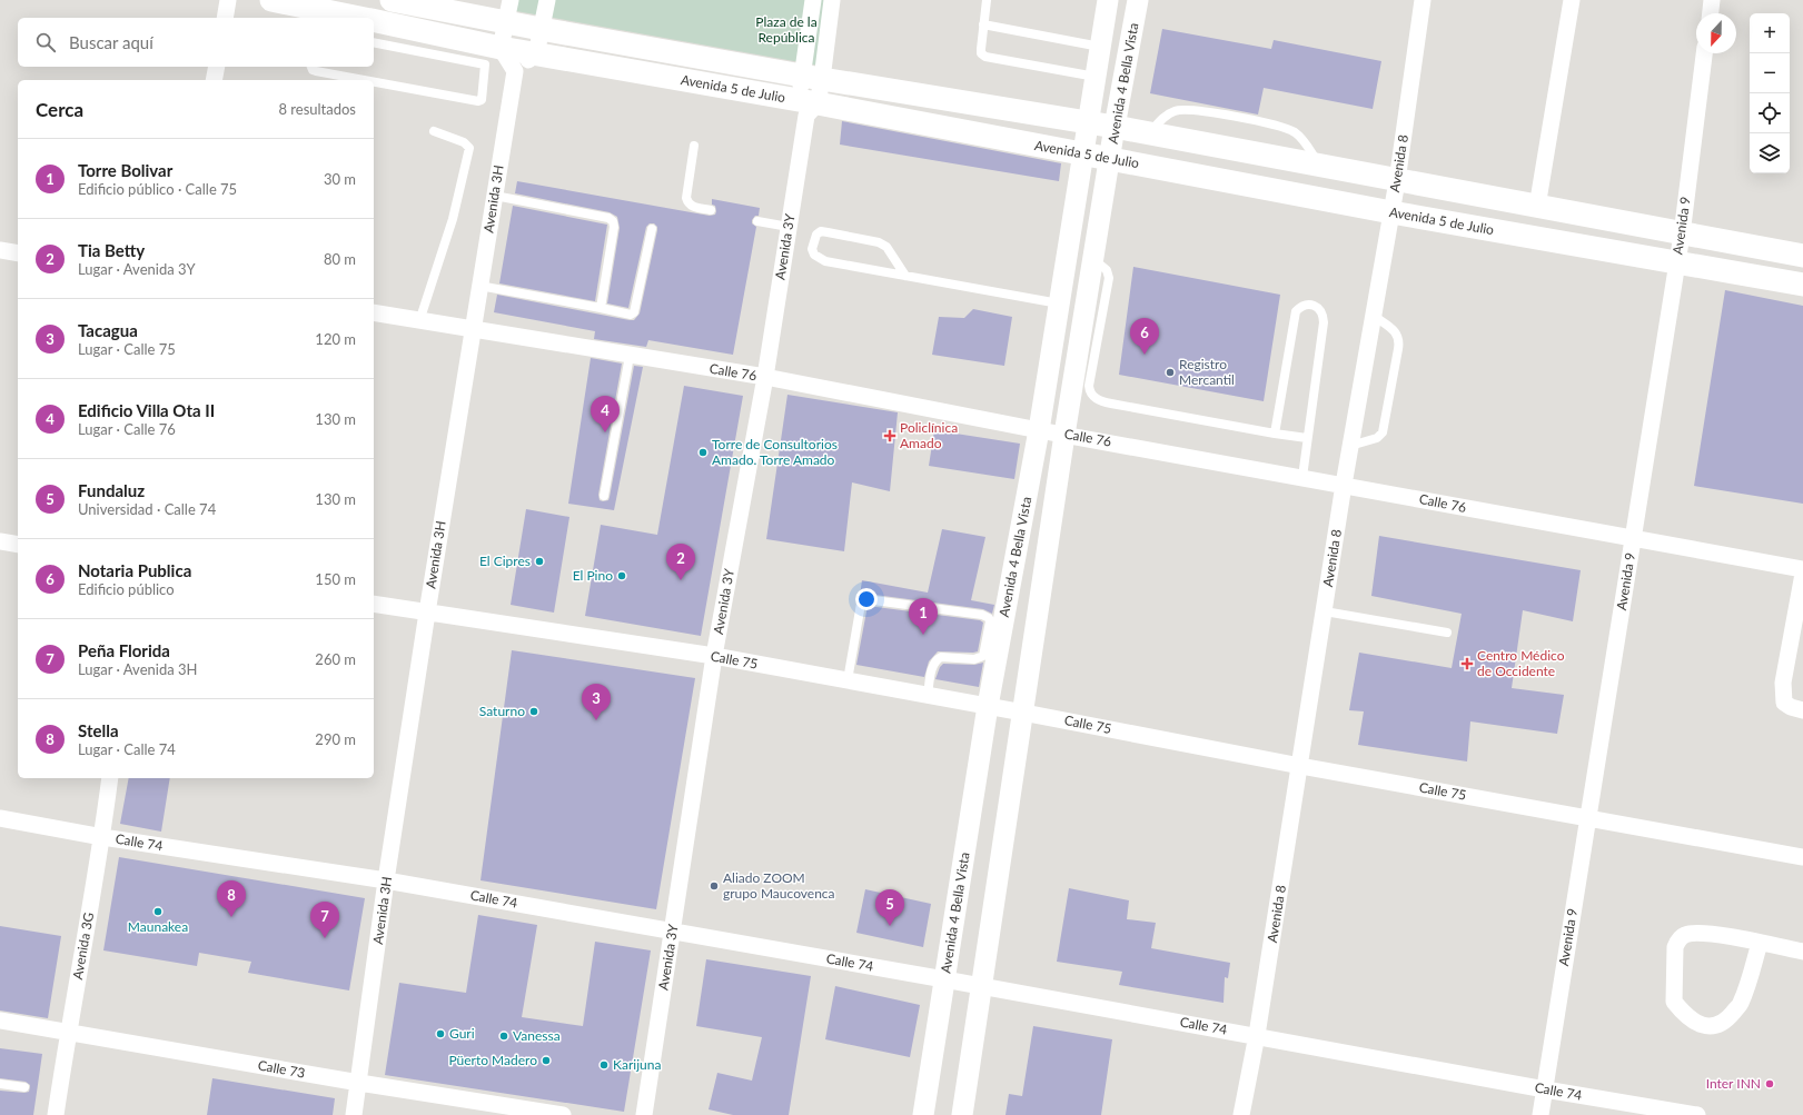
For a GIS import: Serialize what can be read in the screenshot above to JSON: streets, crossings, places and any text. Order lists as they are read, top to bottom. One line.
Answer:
{"streets":{"main road":["Avenida 5 de Julio"],"street":["Avenida 4 Bella Vista","Avenida 8","Avenida 3H","Avenida 9","Avenida 3Y","Calle 76","Calle 75","Calle 74","Avenida 3G","Calle 73"]},"crossings":[["Avenida 4 Bella Vista","Avenida 5 de Julio"],["Avenida 4 Bella Vista","Calle 76"],["Avenida 4 Bella Vista","Calle 75"],["Avenida 4 Bella Vista","Calle 74"],["Avenida 5 de Julio","Avenida 8"],["Avenida 5 de Julio","Avenida 9"],["Avenida 5 de Julio","Avenida 3Y"],["Avenida 8","Calle 76"],["Avenida 8","Calle 75"],["Avenida 8","Calle 74"],["Avenida 3H","Calle 76"],["Avenida 3H","Calle 75"],["Avenida 3H","Calle 74"],["Avenida 3H","Calle 73"],["Avenida 9","Calle 76"],["Avenida 9","Calle 75"],["Avenida 9","Calle 74"],["Avenida 3Y","Calle 76"],["Avenida 3Y","Calle 75"],["Avenida 3Y","Calle 74"],["Calle 74","Avenida 3G"],["Avenida 3G","Calle 73"]],"parks":["Plaza de la República"],"places":{"other":["Registro Mercantil","Torre de Consultorios Amado. Torre Amado","El Cipres","El Pino","Saturno","Aliado ZOOM grupo Maucovenca","Maunakea","Guri","Vanessa","Püerto Madero","Karijuna","Inter INN"],"health":["Policlínica Amado","Centro Médico de Occidente"]},"north":"bottom","page":{"map_buttons":["+","−"],"search":"Buscar aquí","heading":["Cerca","8 resultados"],"list":[{"mark":"1","name":"Torre Bolivar","note":"Edificio público · Calle 75","value":"30 m"},{"mark":"2","name":"Tia Betty","note":"Lugar · Avenida 3Y","value":"80 m"},{"mark":"3","name":"Tacagua","note":"Lugar · Calle 75","value":"120 m"},{"mark":"4","name":"Edificio Villa Ota II","note":"Lugar · Calle 76","value":"130 m"},{"mark":"5","name":"Fundaluz","note":"Universidad · Calle 74","value":"130 m"},{"mark":"6","name":"Notaria Publica","note":"Edificio público","value":"150 m"},{"mark":"7","name":"Peña Florida","note":"Lugar · Avenida 3H","value":"260 m"},{"mark":"8","name":"Stella","note":"Lugar · Calle 74","value":"290 m"}],"pins":["6","4","2","1","3","8","5","7"]}}
